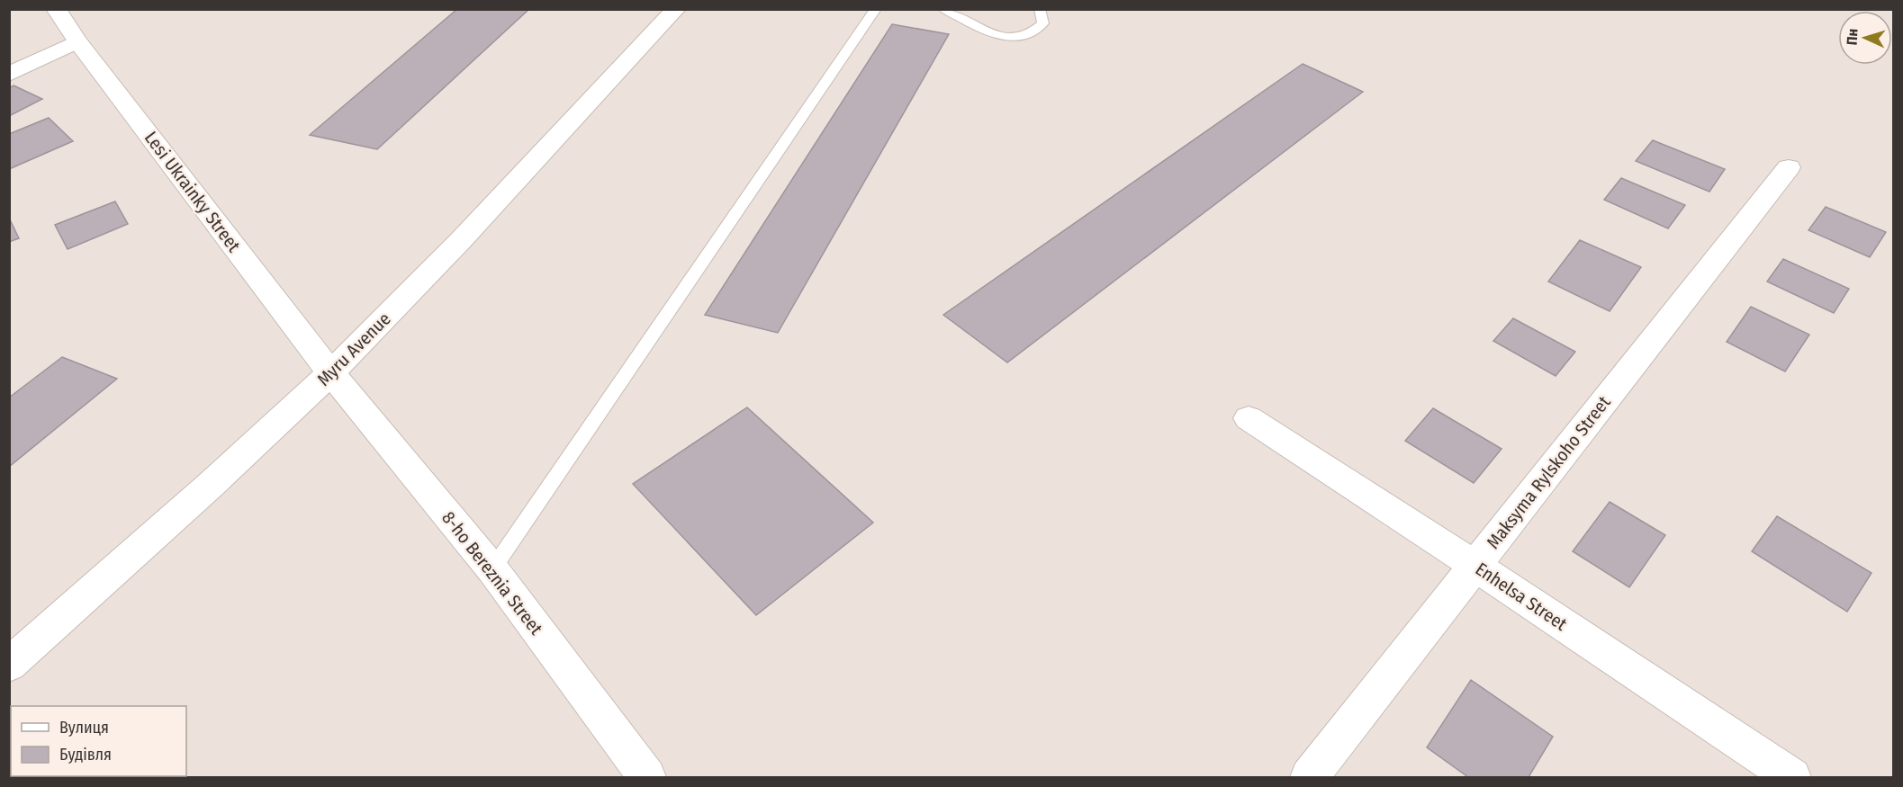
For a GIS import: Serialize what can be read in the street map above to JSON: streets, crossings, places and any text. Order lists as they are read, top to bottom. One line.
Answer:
{"streets":{"street":["Lesi Ukrainky Street","Myru Avenue","Maksyma Rylskoho Street","8-ho Bereznia Street","Enhelsa Street"]},"crossings":[["Lesi Ukrainky Street","Myru Avenue"],["Lesi Ukrainky Street","8-ho Bereznia Street"],["Myru Avenue","8-ho Bereznia Street"],["Maksyma Rylskoho Street","Enhelsa Street"]],"legend":["Вулиця","Будівля"],"north":"left"}
